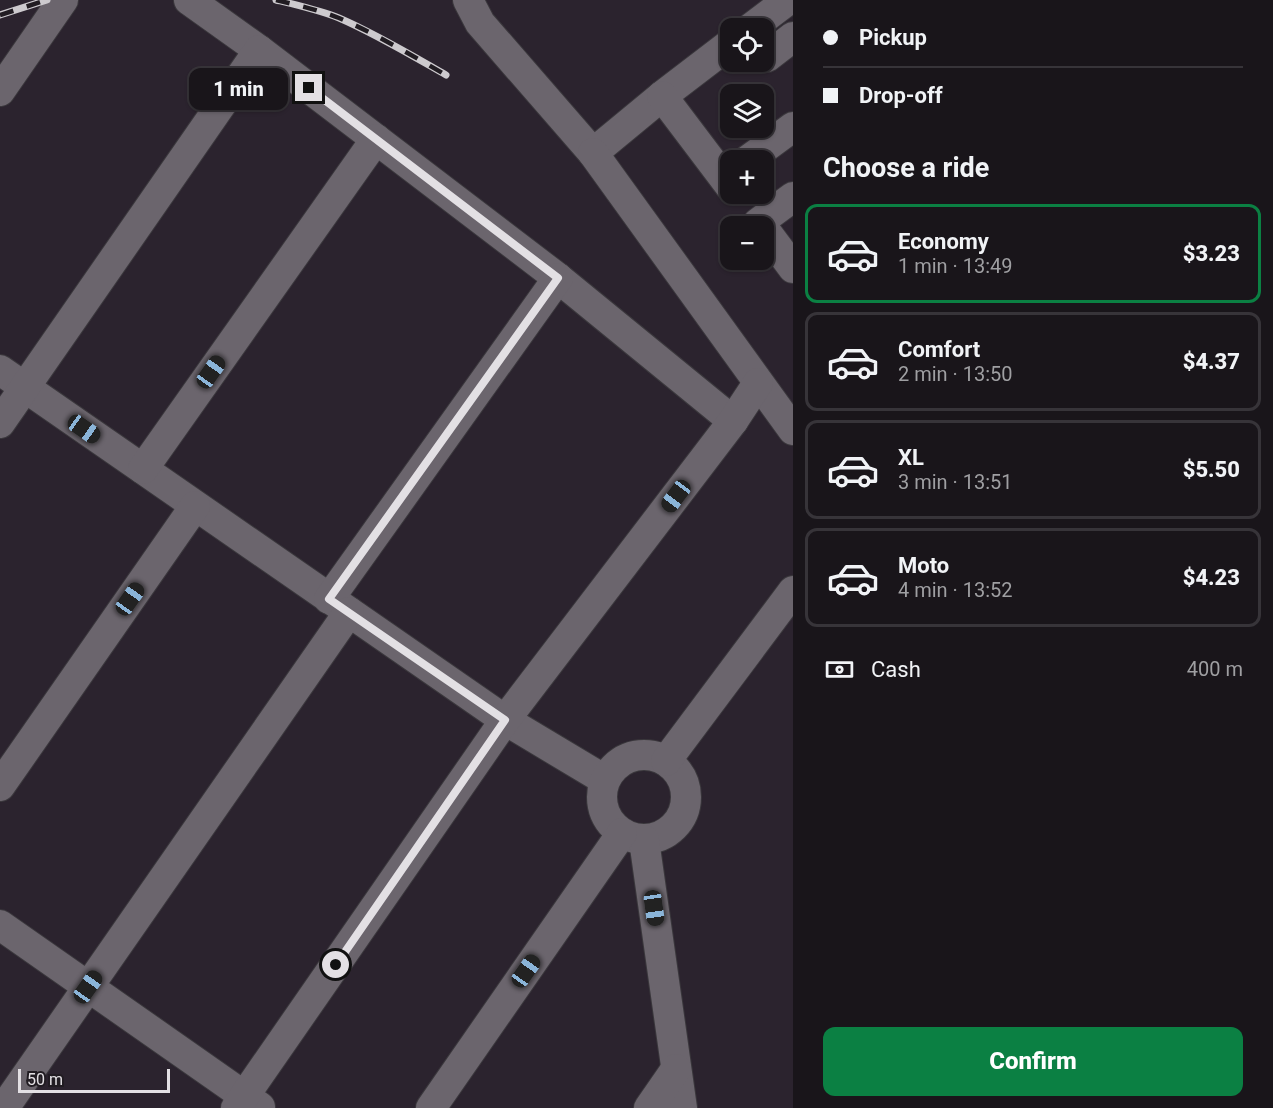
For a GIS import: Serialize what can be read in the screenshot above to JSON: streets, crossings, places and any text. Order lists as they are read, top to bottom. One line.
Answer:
{"scale_bar":"50 m","page":{"banner":["Pickup","Drop-off"],"map_buttons":["+","−"],"bubble":"1 min","heading":"Choose a ride","list":[{"name":"Economy","note":"1 min · 13:49","value":"$3.23"},{"name":"Comfort","note":"2 min · 13:50","value":"$4.37"},{"name":"XL","note":"3 min · 13:51","value":"$5.50"},{"name":"Moto","note":"4 min · 13:52","value":"$4.23"}],"pay":["Cash","400 m"],"buttons":"Confirm","scale":"50 m"}}
